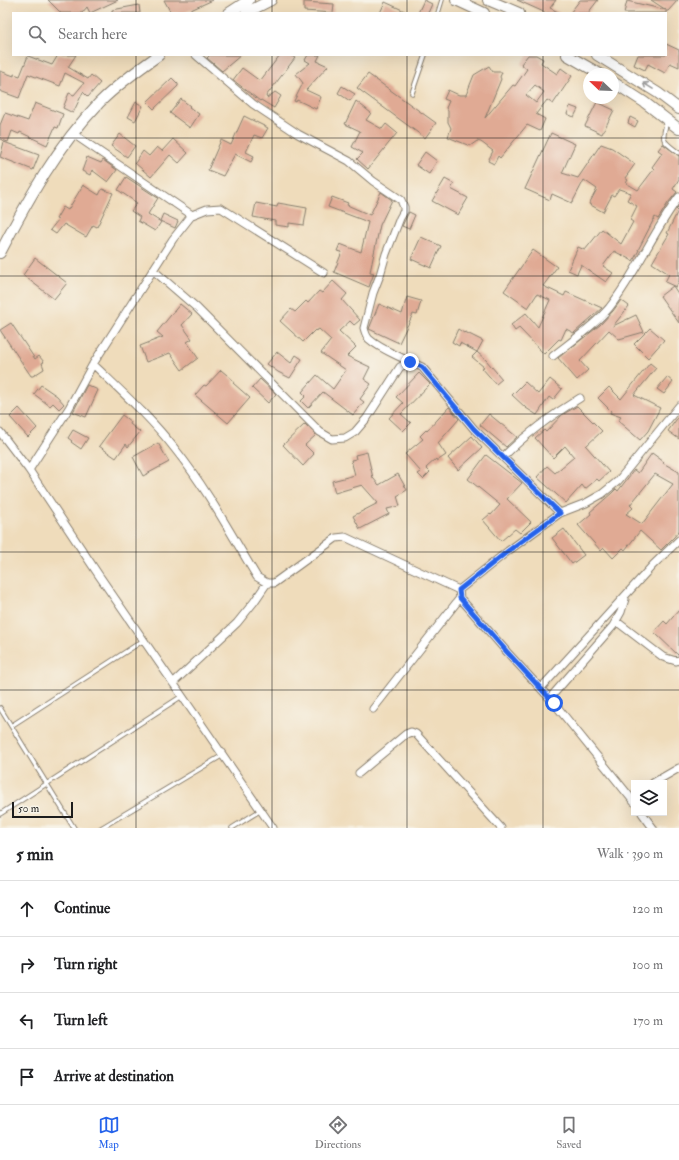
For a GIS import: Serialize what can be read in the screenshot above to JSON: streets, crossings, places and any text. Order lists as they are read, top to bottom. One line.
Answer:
{"scale_bar":"50 m","north":"top left","page":{"search":"Search here","scale":"50 m","heading":["5 min","Walk · 390 m"],"list":[["Continue","120 m"],["Turn right","100 m"],["Turn left","170 m"],"Arrive at destination"],"nav":["Map","Directions","Saved"]}}
